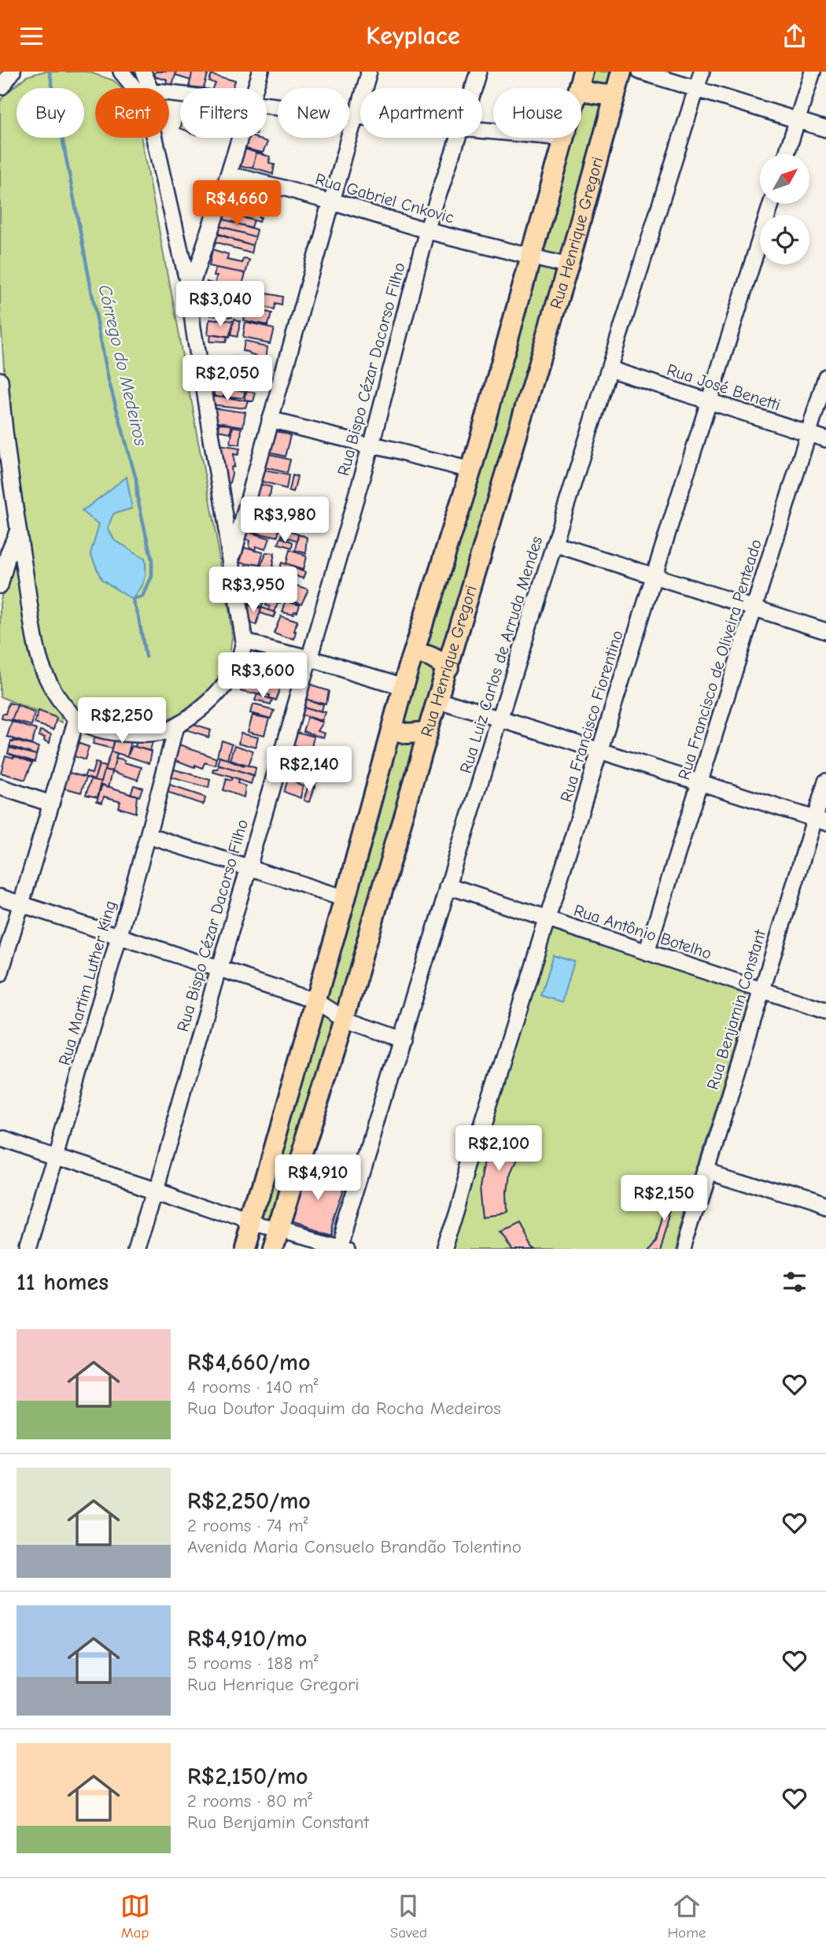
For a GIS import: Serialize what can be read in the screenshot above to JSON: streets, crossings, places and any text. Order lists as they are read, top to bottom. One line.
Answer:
{"streets":{"main road":["Rua Henrique Gregori"],"street":["Rua Gabriel Cnkovic","Rua Bispo Cézar Dacorso Filho","Rua José Benetti","Rua Luiz Carlos de Arruda Mendes","Rua Francisco de Oliveira Penteado","Rua Francisco Fiorentino","Rua Antônio Botelho","Rua Martim Luther King","Rua Benjamin Constant"]},"crossings":[["Rua Gabriel Cnkovic","Rua Henrique Gregori"],["Rua Gabriel Cnkovic","Rua Bispo Cézar Dacorso Filho"],["Rua José Benetti","Rua Luiz Carlos de Arruda Mendes"],["Rua José Benetti","Rua Francisco de Oliveira Penteado"],["Rua José Benetti","Rua Francisco Fiorentino"],["Rua Luiz Carlos de Arruda Mendes","Rua Antônio Botelho"],["Rua Francisco de Oliveira Penteado","Rua Antônio Botelho"],["Rua Francisco Fiorentino","Rua Antônio Botelho"],["Rua Antônio Botelho","Rua Benjamin Constant"]],"water":["Córrego do Medeiros"],"north":"top right","page":{"header":"Keyplace","chip":["Buy","Rent","Filters","New","Apartment","House"],"price":["R$4,660","R$3,040","R$2,050","R$3,980","R$3,950","R$3,600","R$2,250","R$2,140","R$2,100","R$4,910","R$2,150"],"heading":"11 homes","list":[{"name":"R$4,660/mo","note":"4 rooms · 140 m² · Rua Doutor Joaquim da Rocha Medeiros"},{"name":"R$2,250/mo","note":"2 rooms · 74 m² · Avenida Maria Consuelo Brandão Tolentino"},{"name":"R$4,910/mo","note":"5 rooms · 188 m² · Rua Henrique Gregori"},{"name":"R$2,150/mo","note":"2 rooms · 80 m² · Rua Benjamin Constant"}],"tabs":["Map","Saved","Home"]}}
